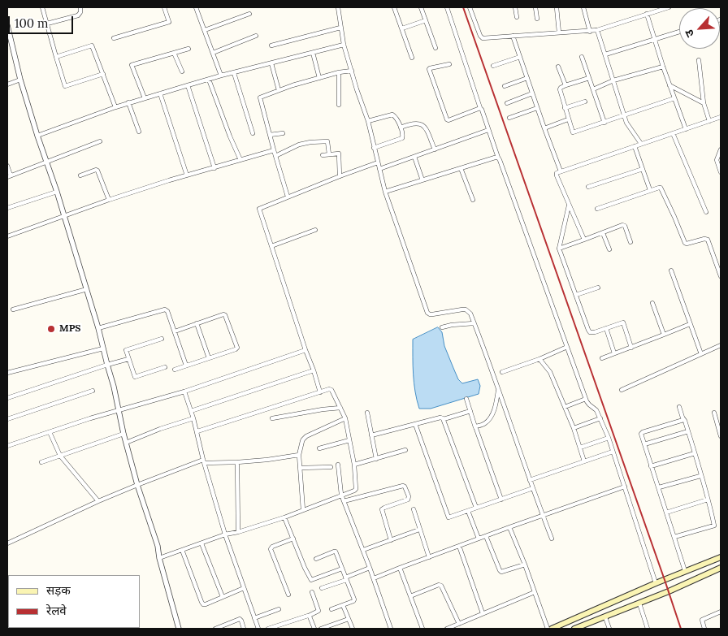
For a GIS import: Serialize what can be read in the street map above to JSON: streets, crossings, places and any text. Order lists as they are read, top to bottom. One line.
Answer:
{"places":["MPS"],"legend":["सड़क","रेलवे"],"scale_bar":"100 m","north":"bottom left"}
